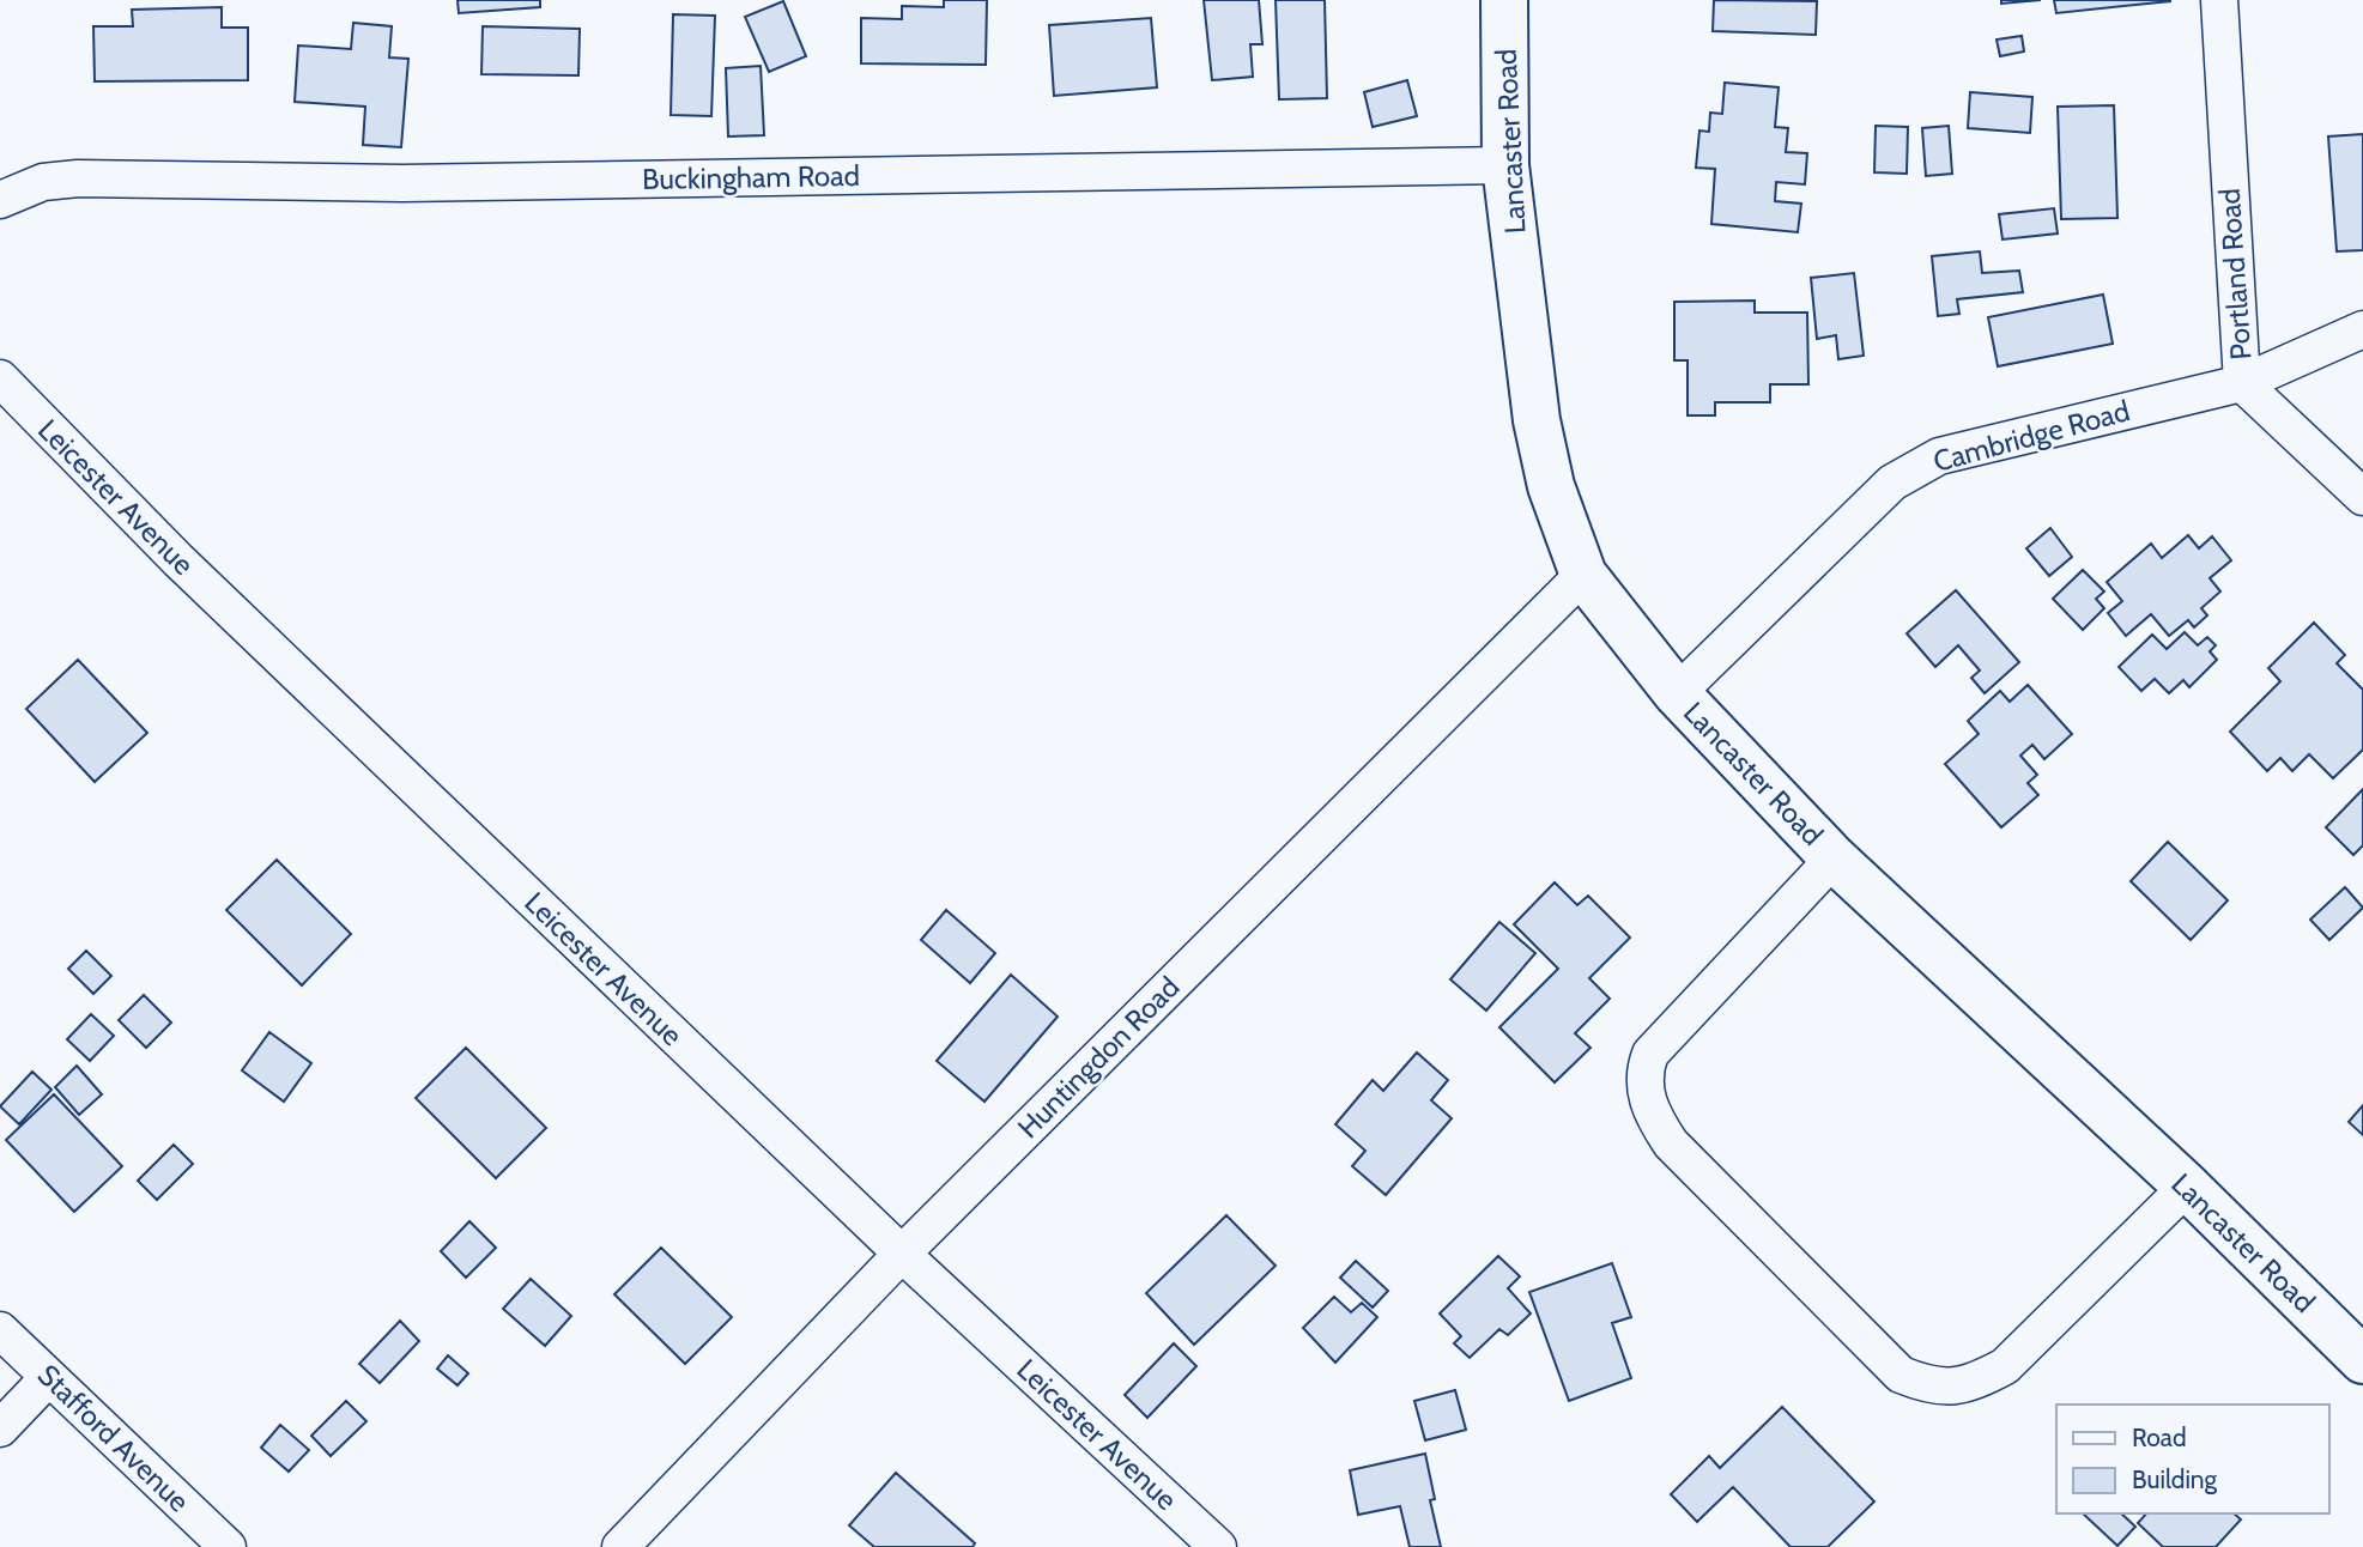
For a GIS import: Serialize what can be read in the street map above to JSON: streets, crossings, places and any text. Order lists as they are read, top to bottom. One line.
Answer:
{"streets":{"street":["Lancaster Road","Buckingham Road","Portland Road","Cambridge Road","Leicester Avenue","Huntingdon Road","Stafford Avenue"]},"crossings":[["Lancaster Road","Buckingham Road"],["Lancaster Road","Cambridge Road"],["Lancaster Road","Huntingdon Road"],["Portland Road","Cambridge Road"],["Leicester Avenue","Huntingdon Road"]],"legend":["Road","Building"]}
